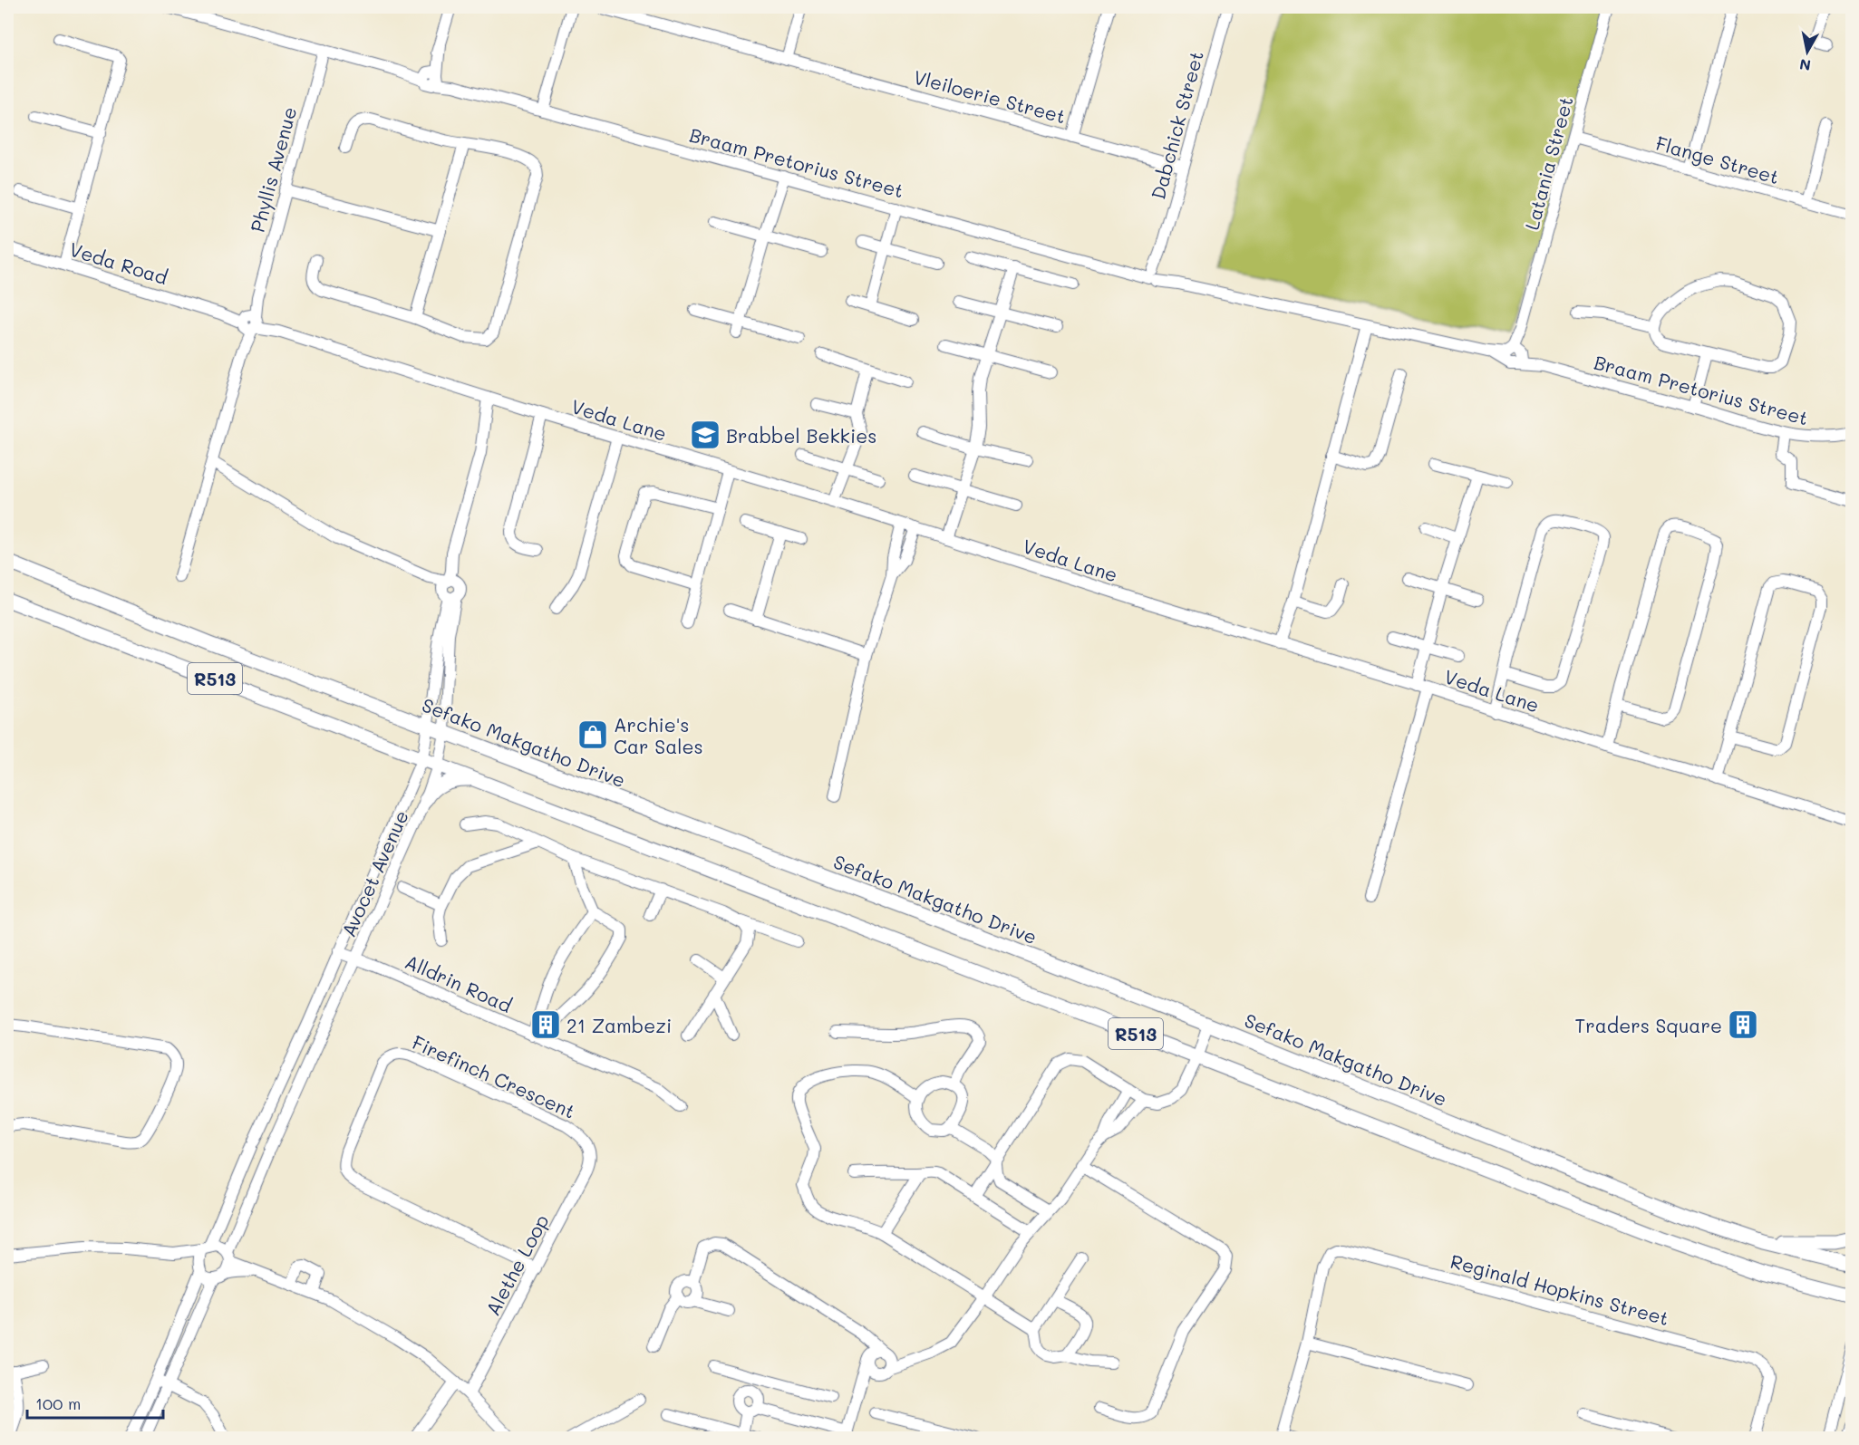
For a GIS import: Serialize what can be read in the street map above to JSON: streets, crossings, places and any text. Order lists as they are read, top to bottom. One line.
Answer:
{"streets":{"main road":["R513","Sefako Makgatho Drive"],"street":["Vleiloerie Street","Dabchick Street","Flange Street","Braam Pretorius Street","Latania Street","Phyllis Avenue","Veda Road","Veda Lane","Avocet Avenue","Alldrin Road","Firefinch Crescent","Alethe Loop","Reginald Hopkins Street"]},"crossings":[["Vleiloerie Street","Dabchick Street"],["Dabchick Street","Braam Pretorius Street"],["Flange Street","Latania Street"],["Braam Pretorius Street","Latania Street"],["Phyllis Avenue","Veda Road"],["Veda Road","Veda Lane"],["R513","Avocet Avenue"],["Sefako Makgatho Drive","Avocet Avenue"],["Avocet Avenue","Alldrin Road"],["Firefinch Crescent","Alethe Loop"]],"places":{"school or university":["Brabbel Bekkies"],"shop":["Archie's Car Sales"],"building":["21 Zambezi","Traders Square"]},"scale_bar":"100 m","north":"bottom"}
